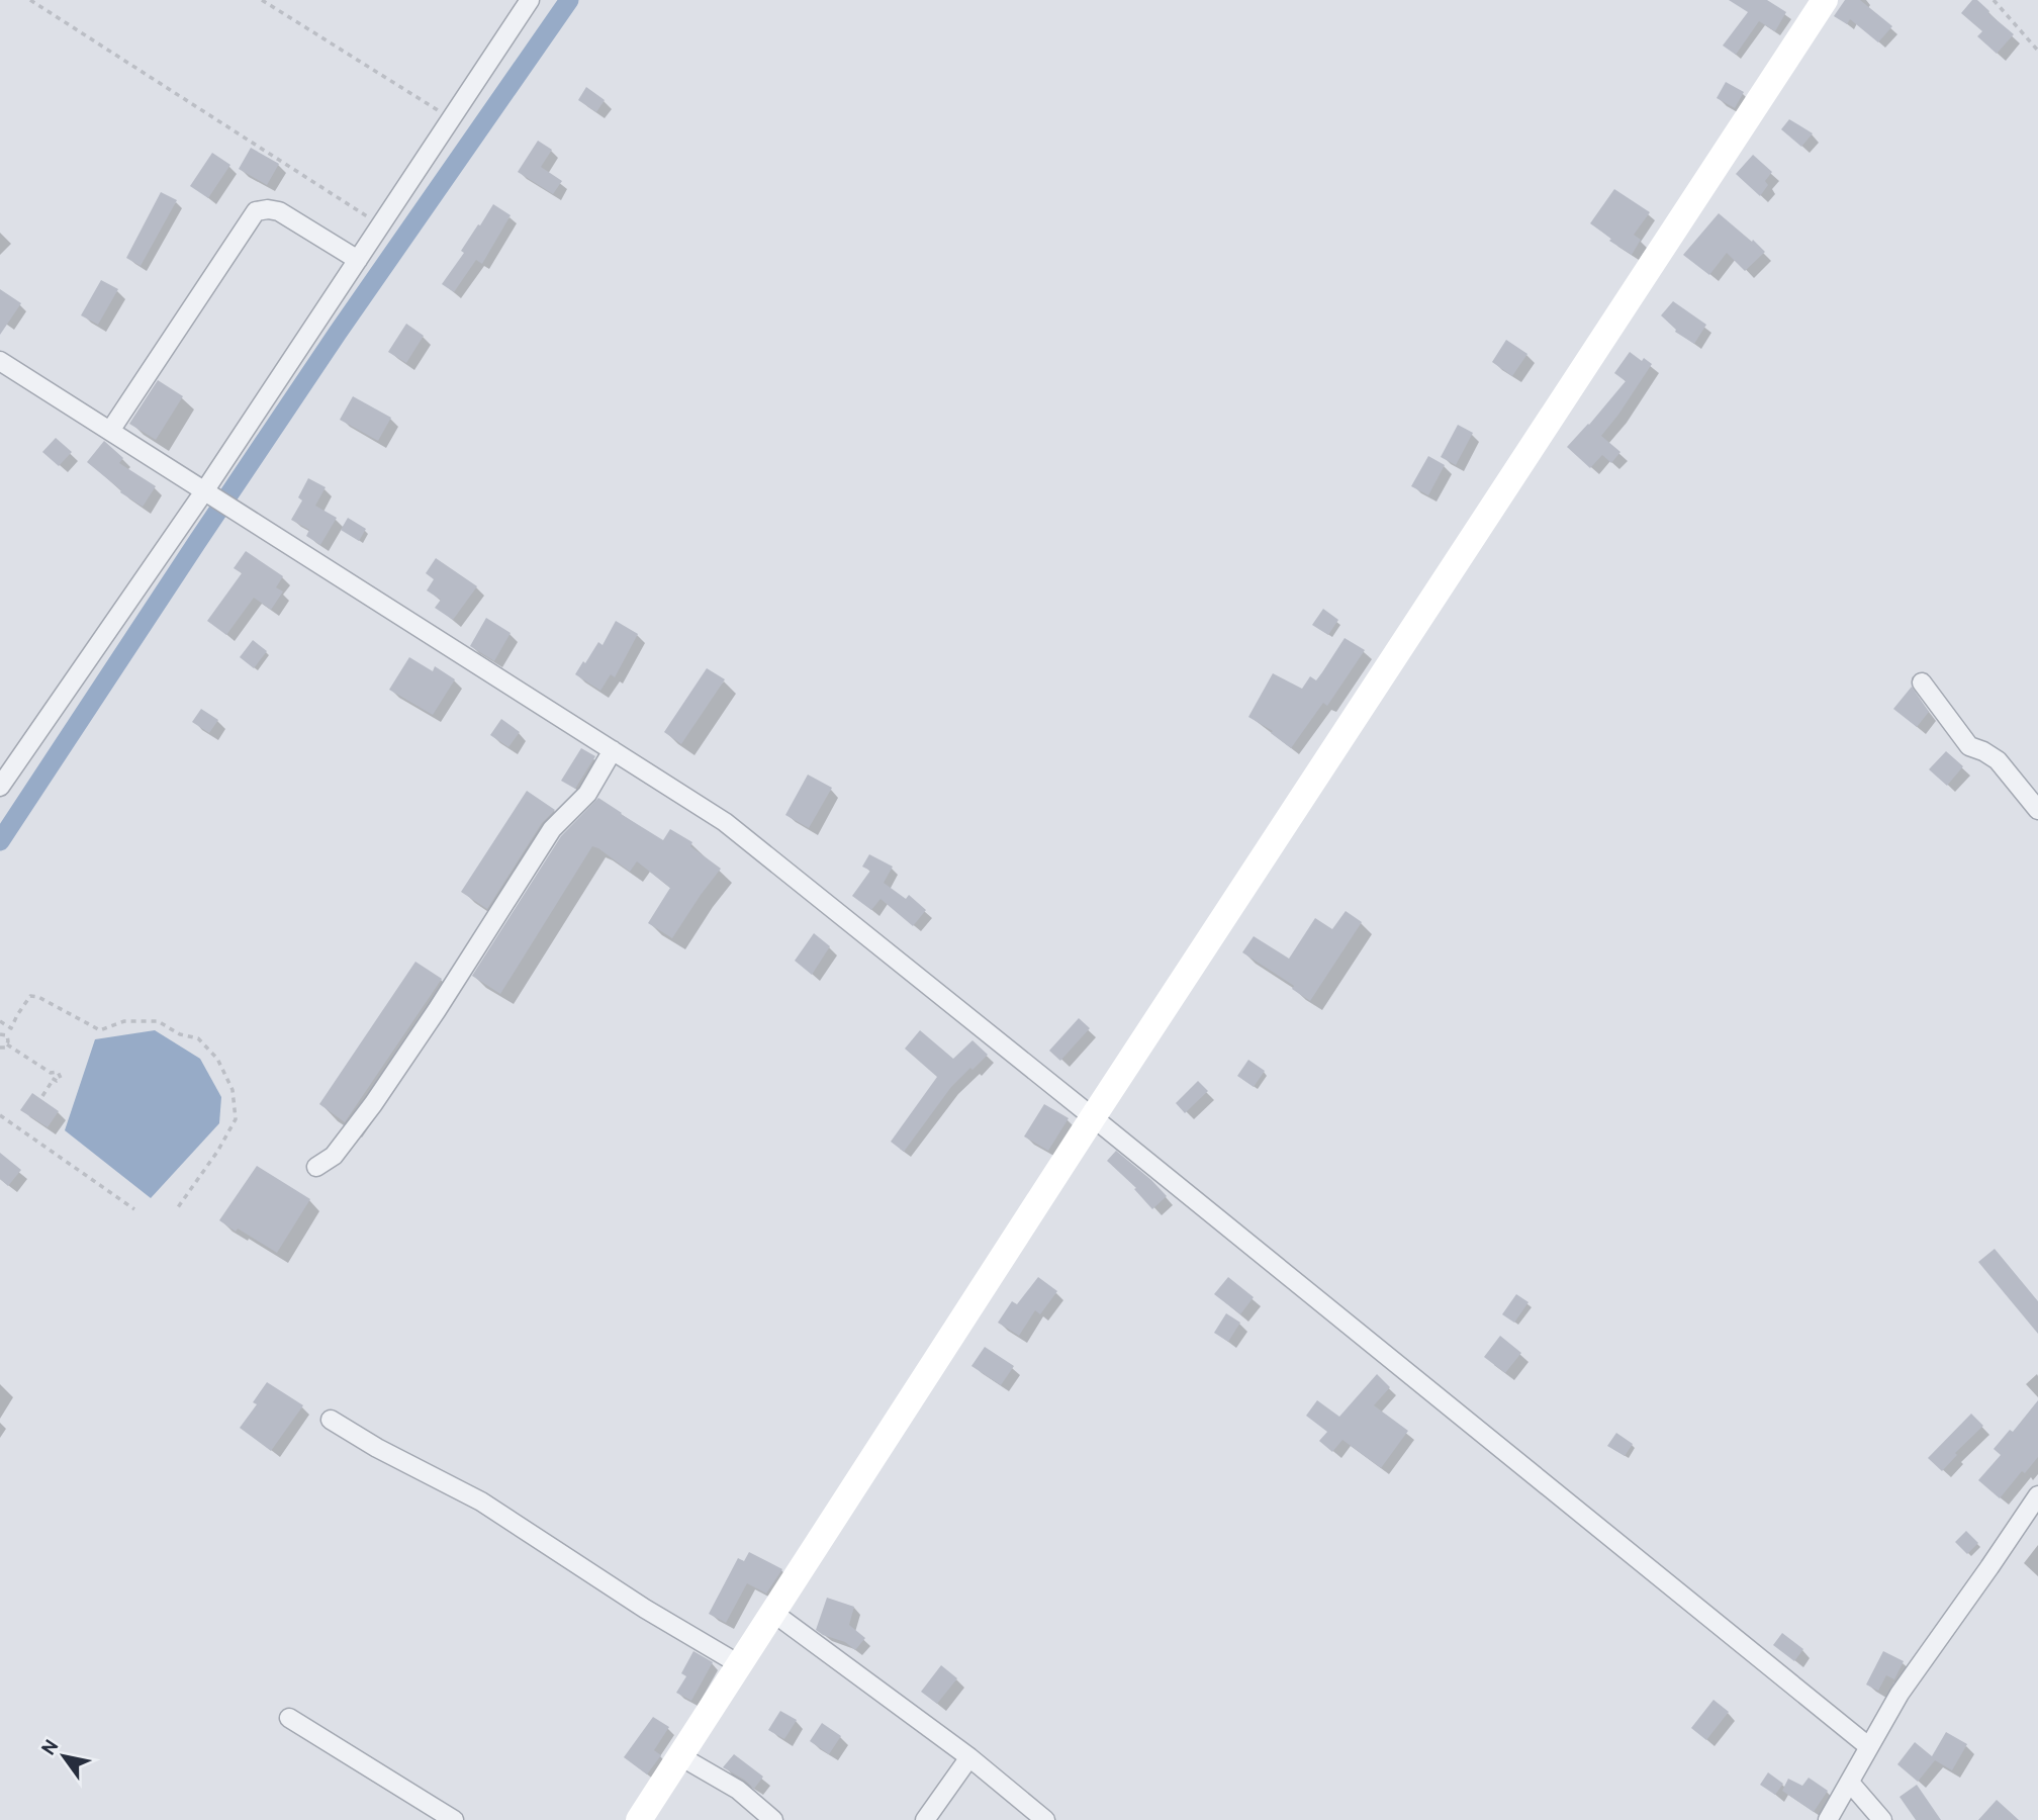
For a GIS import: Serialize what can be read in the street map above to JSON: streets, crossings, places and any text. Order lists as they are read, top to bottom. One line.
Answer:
{"north":"top left"}
